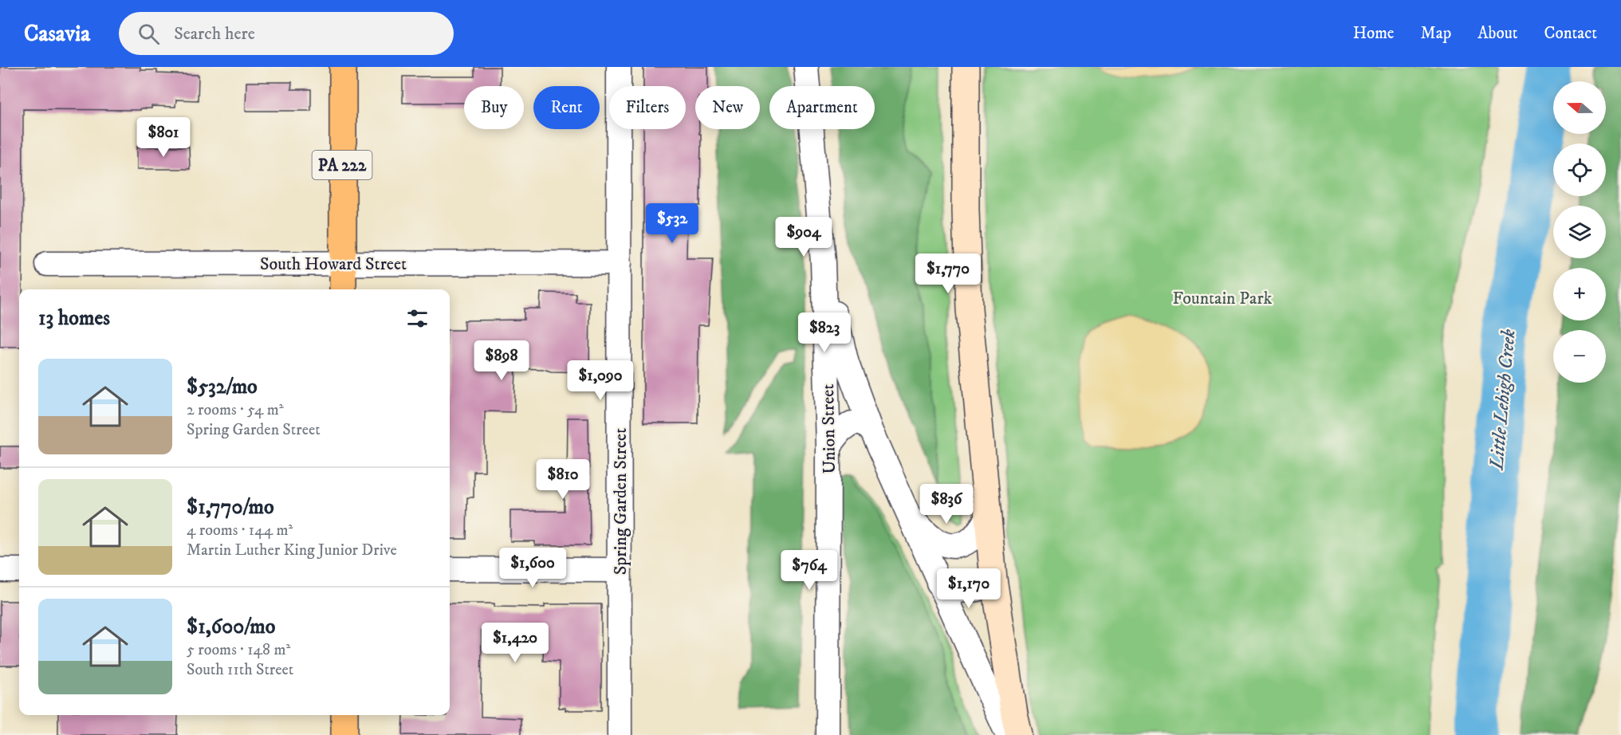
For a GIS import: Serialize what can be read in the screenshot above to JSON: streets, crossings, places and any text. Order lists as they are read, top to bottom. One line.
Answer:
{"streets":{"main road":["PA 222"],"street":["South Howard Street","Union Street","Spring Garden Street"]},"crossings":[["PA 222","South Howard Street"],["South Howard Street","Spring Garden Street"]],"water":["Little Lehigh Creek"],"parks":["Fountain Park"],"north":"left","page":{"header":"Casavia","search":"Search here","nav":["Home","Map","About","Contact"],"map_buttons":["+","−"],"chip":["Buy","Rent","Filters","New","Apartment"],"price":["$801","$532","$904","$1,770","$823","$898","$1,090","$810","$836","$1,600","$764","$1,170","$1,420"],"heading":"13 homes","list":[{"name":"$532/mo","note":"2 rooms · 54 m² · Spring Garden Street"},{"name":"$1,770/mo","note":"4 rooms · 144 m² · Martin Luther King Junior Drive"},{"name":"$1,600/mo","note":"5 rooms · 148 m² · South 11th Street"}]}}
